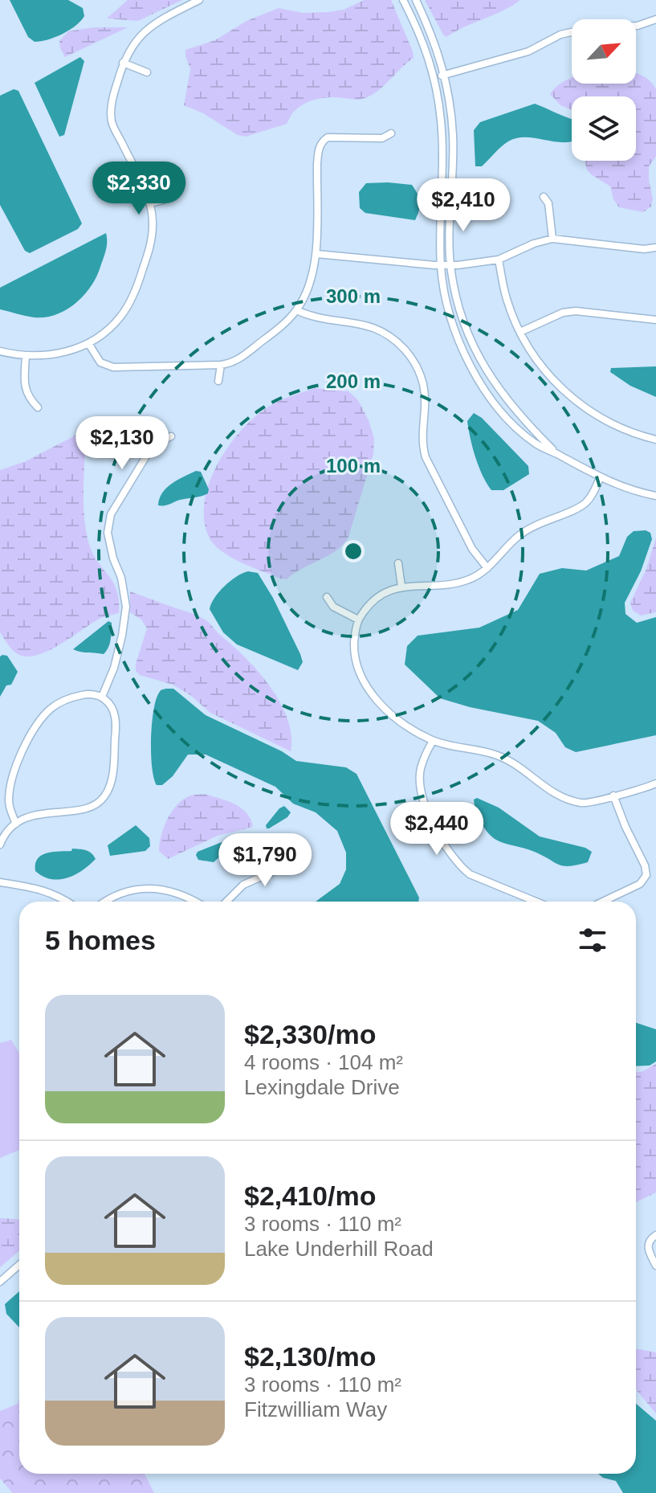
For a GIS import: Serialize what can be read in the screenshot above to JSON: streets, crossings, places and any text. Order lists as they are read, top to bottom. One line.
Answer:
{"north":"top right","page":{"price":["$2,330","$2,410","$2,130","$2,440","$1,790"],"heading":"5 homes","list":[{"name":"$2,330/mo","note":"4 rooms · 104 m² · Lexingdale Drive"},{"name":"$2,410/mo","note":"3 rooms · 110 m² · Lake Underhill Road"},{"name":"$2,130/mo","note":"3 rooms · 110 m² · Fitzwilliam Way"}]},"rings":["300 m","200 m","100 m"]}
